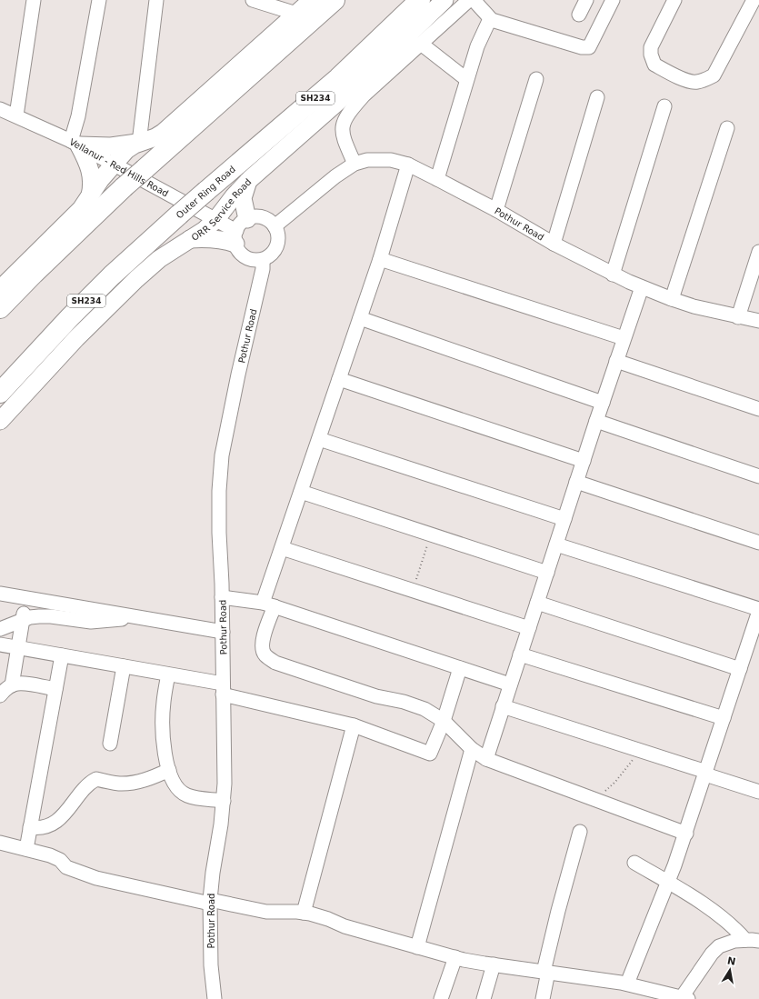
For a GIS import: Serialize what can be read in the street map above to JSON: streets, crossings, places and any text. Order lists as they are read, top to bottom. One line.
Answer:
{"streets":{"highway":["SH234","Outer Ring Road"],"main road":["ORR Service Road"],"street":["Vellanur - Red Hills Road","Pothur Road"]},"crossings":[["Vellanur - Red Hills Road","ORR Service Road"],["Vellanur - Red Hills Road","Pothur Road"]],"north":"top"}
